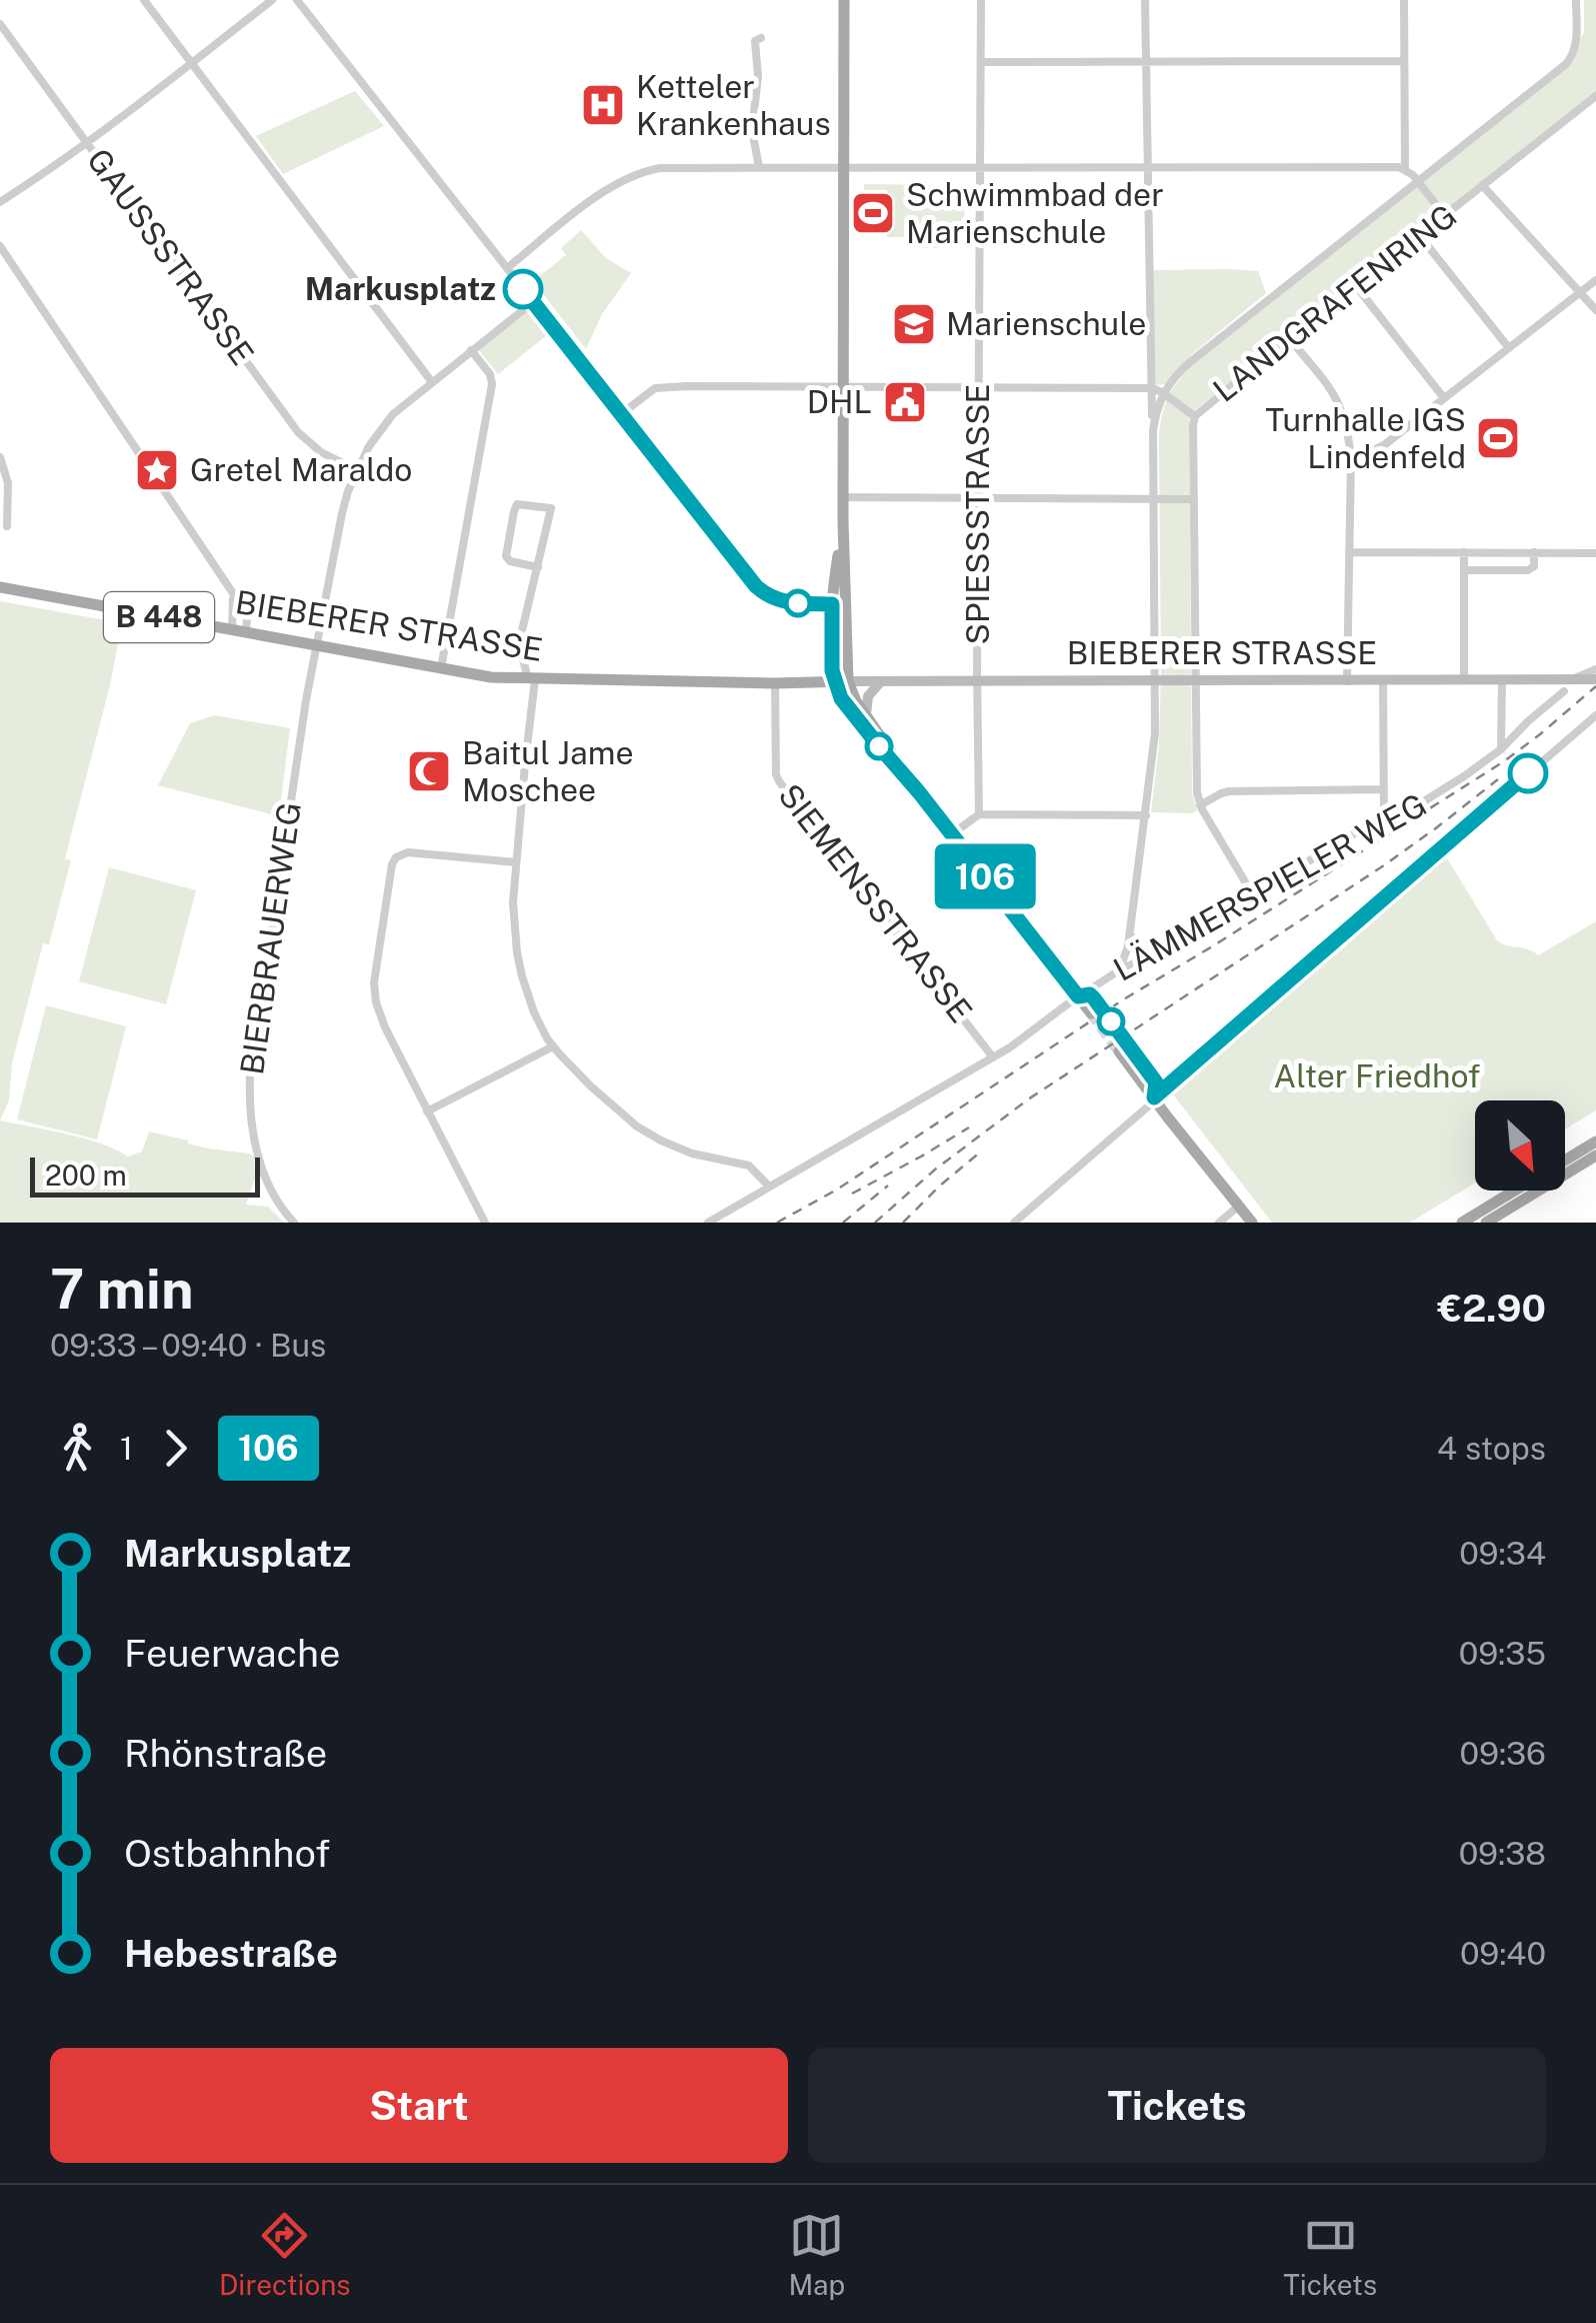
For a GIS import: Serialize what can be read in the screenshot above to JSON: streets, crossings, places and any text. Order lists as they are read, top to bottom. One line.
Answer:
{"streets":{"main road":["B 448","BIEBERER STRASSE"],"street":["GAUSSSTRASSE","LANDGRAFENRING","SPIESSSTRASSE","LÄMMERSPIELER WEG","SIEMENSSTRASSE","BIERBRAUERWEG"]},"crossings":[["GAUSSSTRASSE","BIERBRAUERWEG"],["LANDGRAFENRING","BIEBERER STRASSE"],["LANDGRAFENRING","LÄMMERSPIELER WEG"],["SPIESSSTRASSE","BIEBERER STRASSE"],["B 448","BIEBERER STRASSE"],["BIEBERER STRASSE","LÄMMERSPIELER WEG"],["BIEBERER STRASSE","SIEMENSSTRASSE"],["BIEBERER STRASSE","BIERBRAUERWEG"],["LÄMMERSPIELER WEG","SIEMENSSTRASSE"]],"parks":["Alter Friedhof"],"places":{"hospital":["Ketteler Krankenhaus"],"sports":["Schwimmbad der Marienschule","Turnhalle IGS Lindenfeld"],"other":["Markusplatz"],"school or university":["Marienschule"],"public building":["DHL"],"place":["Gretel Maraldo"],"mosque":["Baitul Jame Moschee"]},"lines":["bus line 106"],"scale_bar":"200 m","north":"bottom right","page":{"on_map":"106","scale":"200 m","heading":["7 min","09:33 – 09:40 · Bus","€2.90"],"legs":["1","106","4 stops"],"list":[{"name":"Markusplatz","value":"09:34"},{"name":"Feuerwache","value":"09:35"},{"name":"Rhönstraße","value":"09:36"},{"name":"Ostbahnhof","value":"09:38"},{"name":"Hebestraße","value":"09:40"}],"buttons":["Start","Tickets"],"tabs":["Directions","Map","Tickets"]}}
